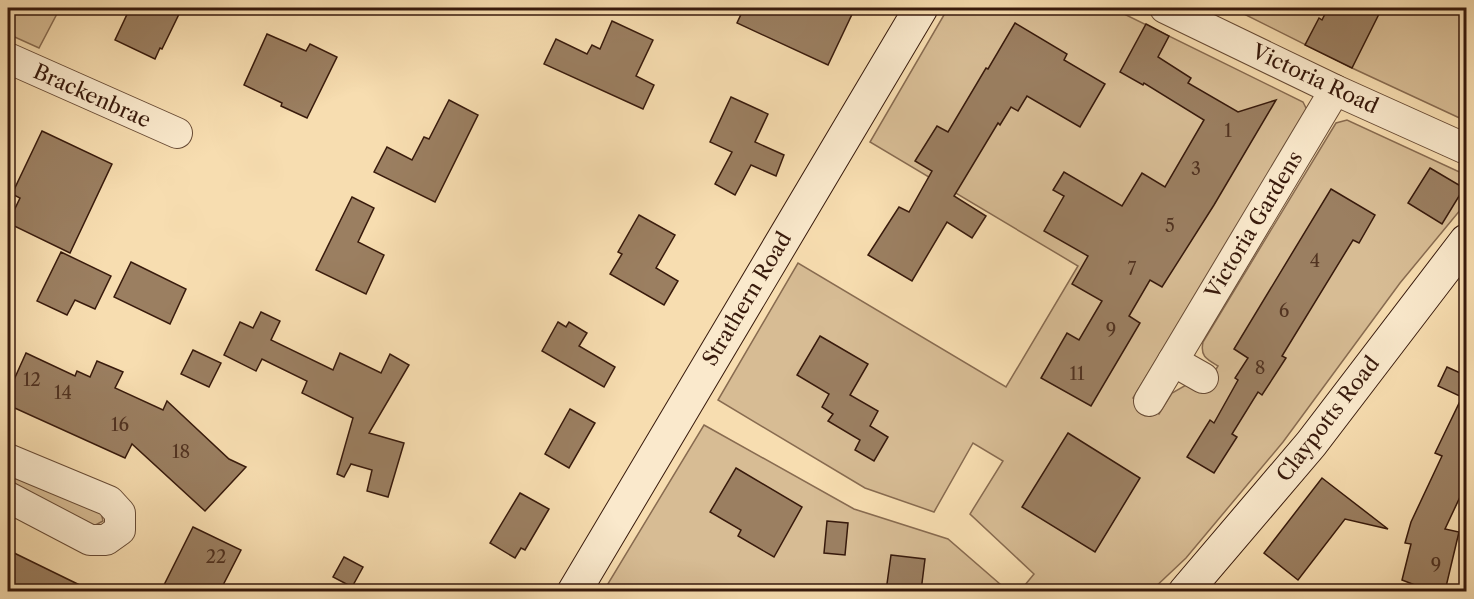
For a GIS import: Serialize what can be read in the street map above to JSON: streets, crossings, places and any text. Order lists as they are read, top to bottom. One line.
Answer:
{"streets":{"street":["Victoria Road","Brackenbrae","Victoria Gardens","Strathern Road","Claypotts Road"]},"crossings":[["Victoria Road","Victoria Gardens"]],"house_numbers":["1","3","5","4","7","6","9","8","11","12","14","16","18","22","9"]}
